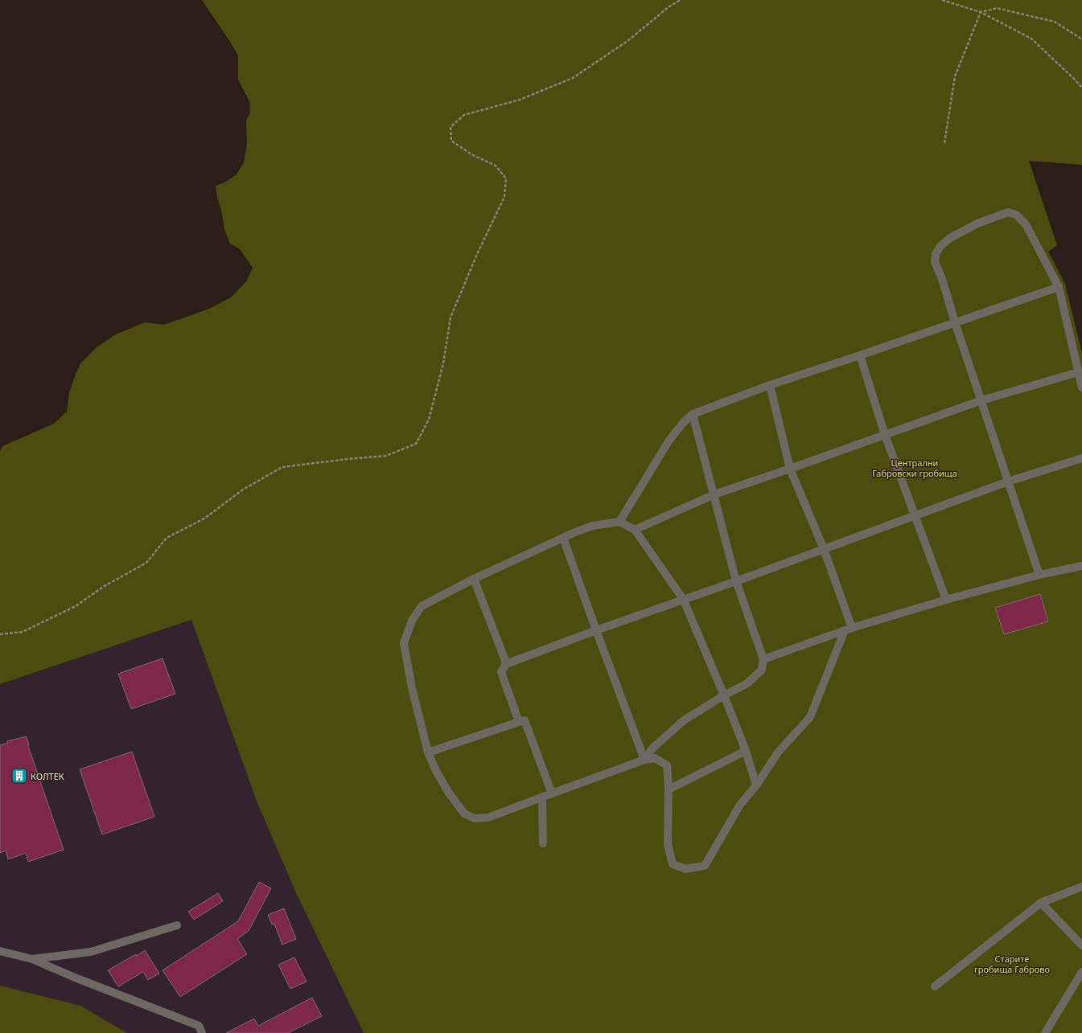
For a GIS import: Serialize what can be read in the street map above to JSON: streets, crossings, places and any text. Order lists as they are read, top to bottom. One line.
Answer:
{"parks":["Централни Габровски гробища","Старите гробища Габрово"],"places":{"building":["КОЛТЕК"]}}
